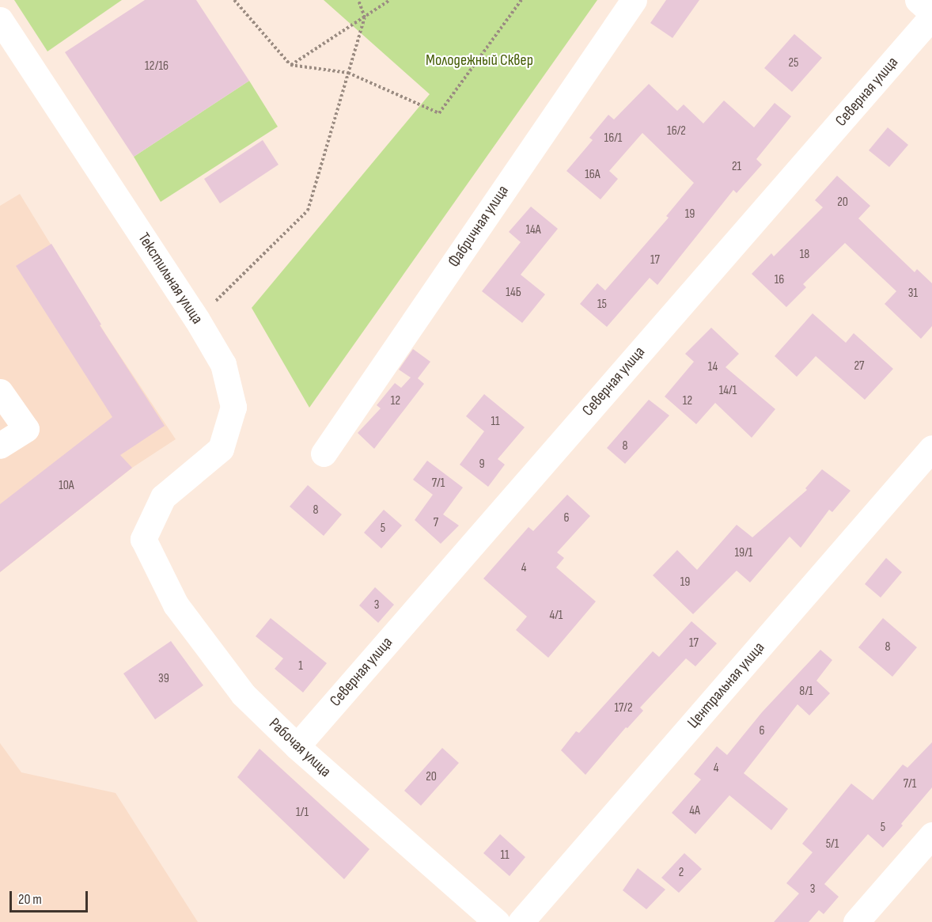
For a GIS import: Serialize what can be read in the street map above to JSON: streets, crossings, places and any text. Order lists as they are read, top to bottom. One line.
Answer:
{"streets":{"street":["Северная улица","Фабричная улица","Текстильная улица","Центральная улица","Рабочая улица"]},"crossings":[["Северная улица","Рабочая улица"],["Текстильная улица","Рабочая улица"]],"parks":["Молодежный Сквер"],"house_numbers":["25","12/16","16/2","16/1","21","16А","20","19","14А","18","17","16","14Б","31","15","27","14","14/1","12","12","11","8","9","7/1","10А","8","6","7","5","19/1","4","19","3","4/1","17","8","1","39","8/1","17/2","6","4","20","7/1","4А","1/1","5","5/1","11","2","3"],"scale_bar":"20 m"}
